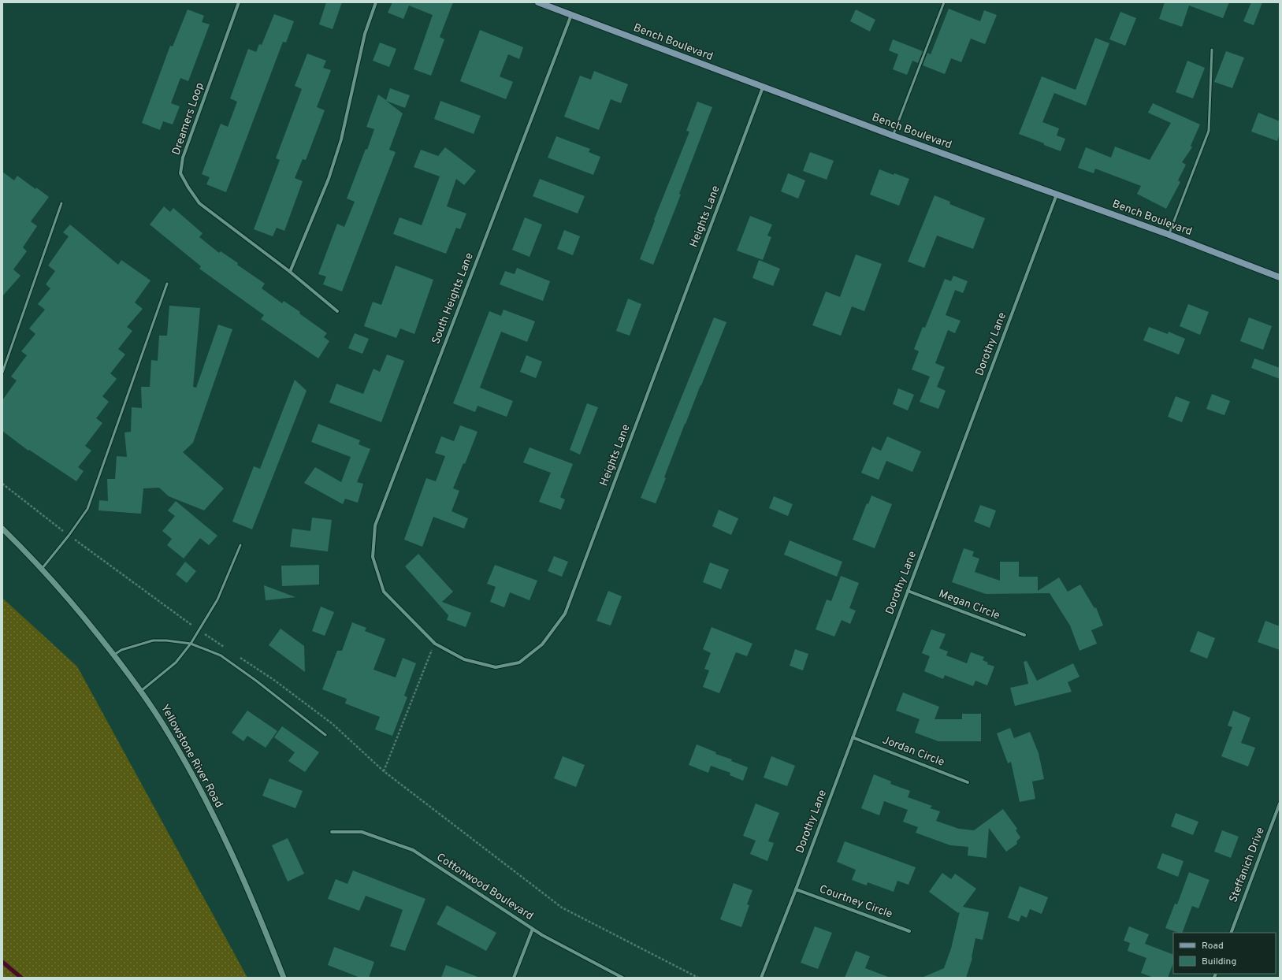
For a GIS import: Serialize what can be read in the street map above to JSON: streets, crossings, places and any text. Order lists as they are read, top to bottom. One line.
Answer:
{"streets":{"main road":["Bench Boulevard"],"street":["Dreamers Loop","Heights Lane","South Heights Lane","Dorothy Lane","Megan Circle","Jordan Circle","Yellowstone River Road","Steffanich Drive","Cottonwood Boulevard","Courtney Circle"]},"crossings":[["Bench Boulevard","Heights Lane"],["Bench Boulevard","South Heights Lane"],["Bench Boulevard","Dorothy Lane"],["Heights Lane","South Heights Lane"],["Dorothy Lane","Megan Circle"],["Dorothy Lane","Jordan Circle"],["Dorothy Lane","Courtney Circle"]],"legend":["Road","Building"]}
